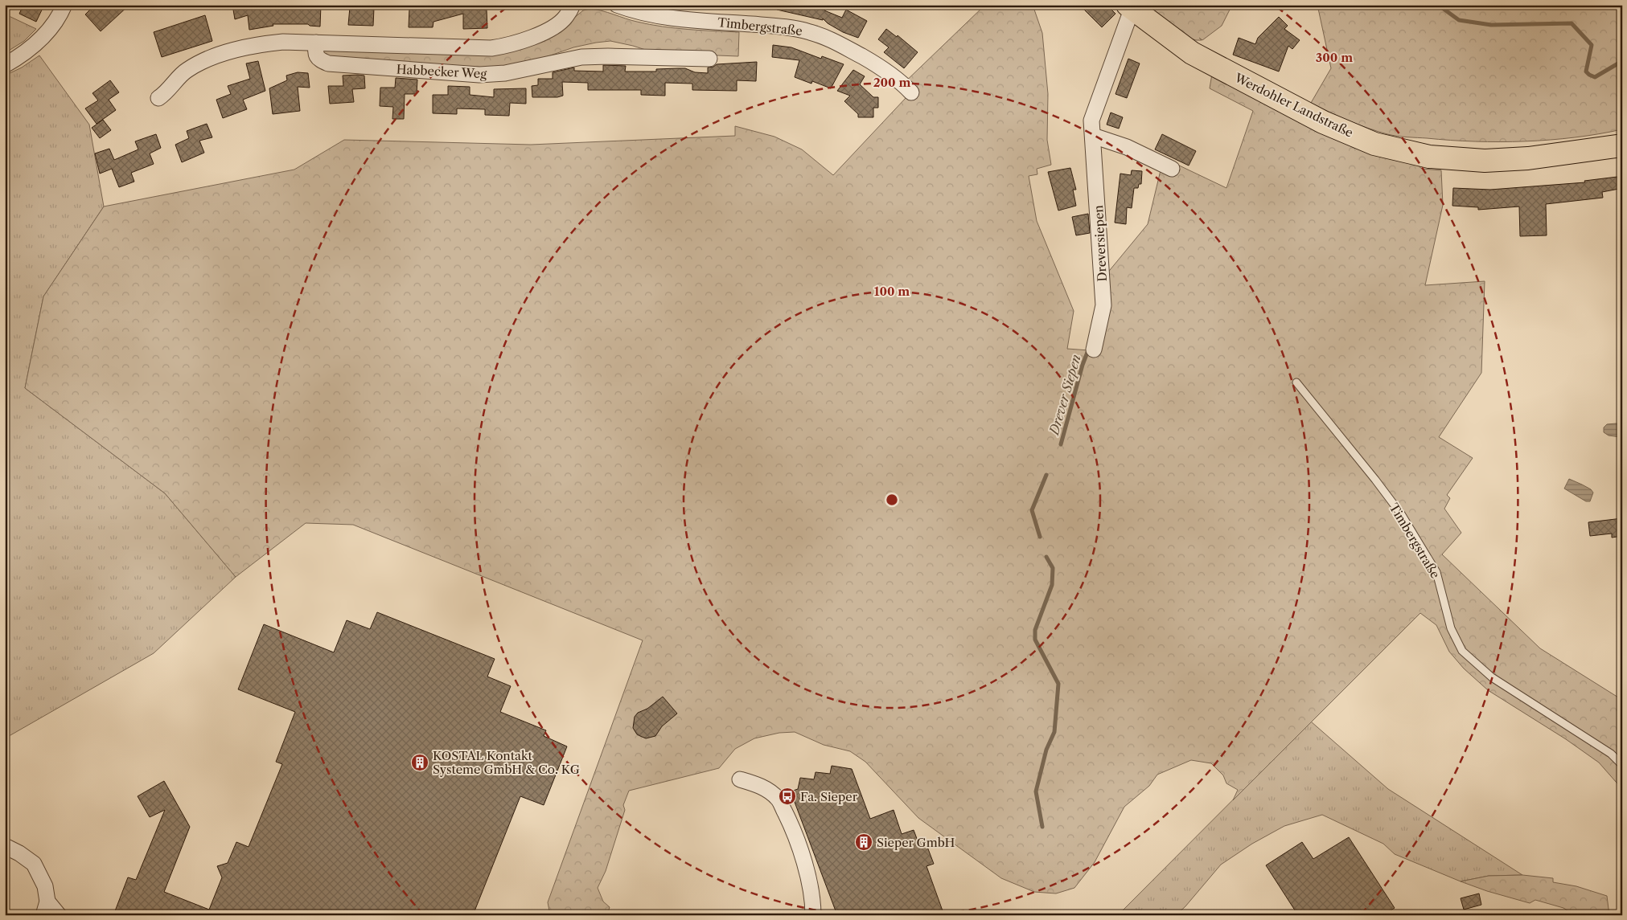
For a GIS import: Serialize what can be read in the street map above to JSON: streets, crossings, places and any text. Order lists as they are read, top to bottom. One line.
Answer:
{"streets":{"main road":["Werdohler Landstraße"],"street":["Timbergstraße","Habbecker Weg","Dreversiepen"]},"crossings":[["Werdohler Landstraße","Dreversiepen"]],"water":["Drever Siepen"],"places":{"building":["KOSTAL Kontakt Systeme GmbH & Co. KG","Sieper GmbH"],"bus stop":["Fa. Sieper"]},"rings":["300 m","200 m","100 m"]}
